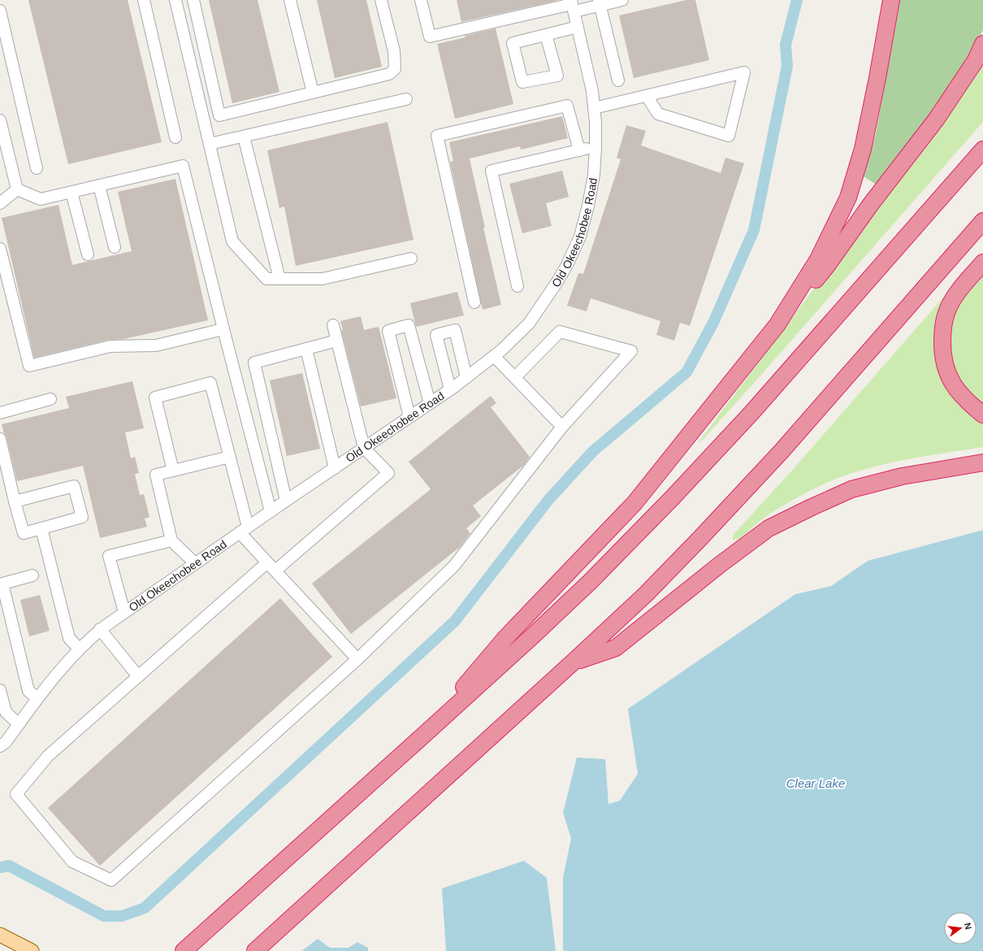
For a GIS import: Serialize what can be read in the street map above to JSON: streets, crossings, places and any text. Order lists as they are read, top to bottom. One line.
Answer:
{"streets":{"street":["Old Okeechobee Road"]},"water":["Clear Lake"],"north":"right"}
